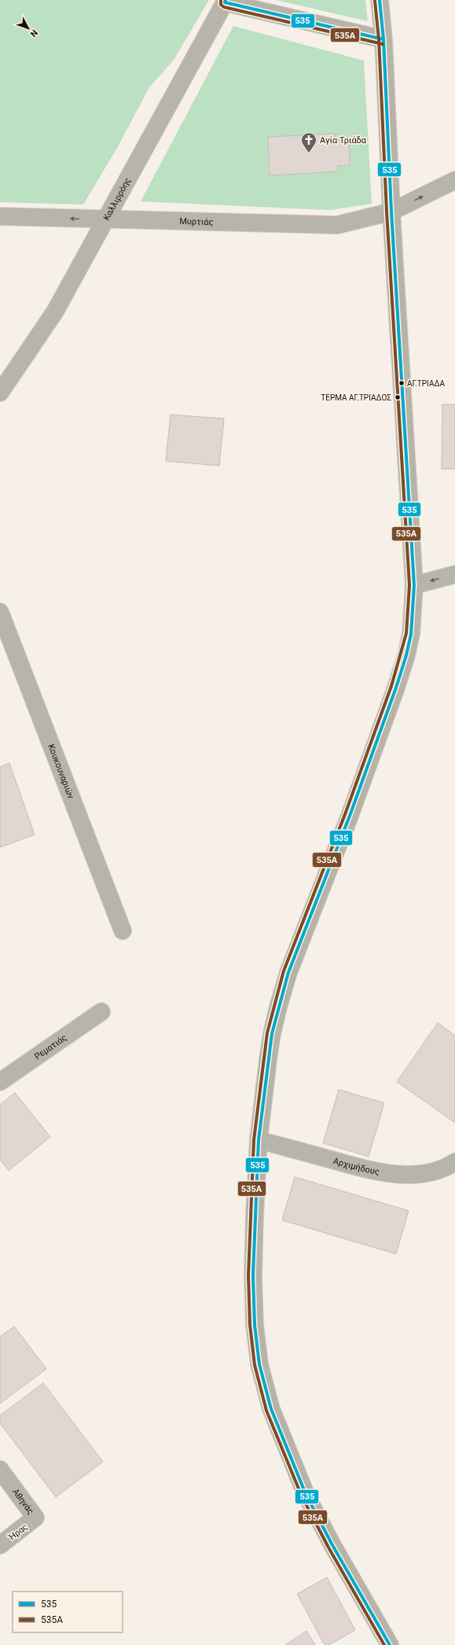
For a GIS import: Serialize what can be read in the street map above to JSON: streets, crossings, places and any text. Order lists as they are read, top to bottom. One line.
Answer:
{"streets":{"street":["Καλλιρρόης","Μυρτιάς","Κουκουναριών","Ρεματιάς","Αρχιμήδους","Αθηνάς","Ήρας"]},"crossings":[["Καλλιρρόης","Μυρτιάς"],["Αθηνάς","Ήρας"]],"places":{"church":["Αγία Τριάδα"],"other":["ΑΓ.ΤΡΙΑΔΑ","ΤΕΡΜΑ ΑΓ.ΤΡΙΑΔΟΣ"]},"lines":["transit line 535","transit line 535A"],"legend":["535","535A"],"north":"bottom right"}
